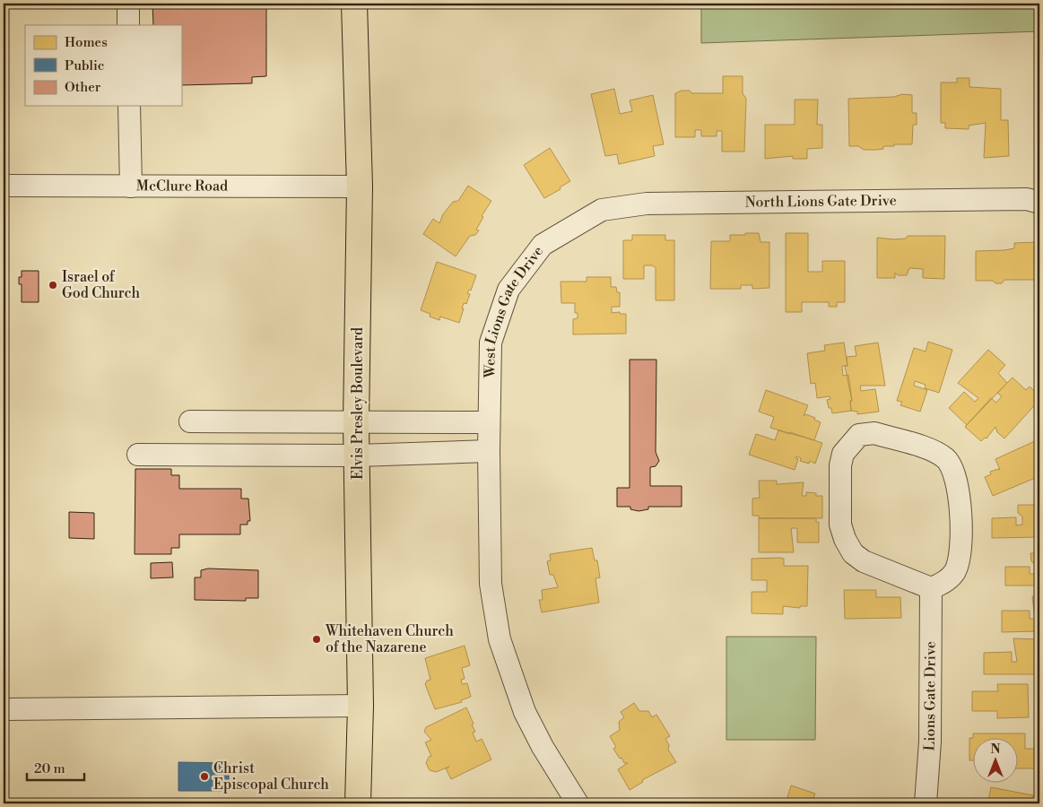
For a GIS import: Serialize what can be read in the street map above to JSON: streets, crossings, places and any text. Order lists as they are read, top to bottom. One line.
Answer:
{"streets":{"main road":["Elvis Presley Boulevard"],"street":["McClure Road","North Lions Gate Drive","West Lions Gate Drive","Lions Gate Drive"]},"crossings":[["McClure Road","Elvis Presley Boulevard"],["North Lions Gate Drive","West Lions Gate Drive"]],"places":["Israel of God Church","Whitehaven Church of the Nazarene","Christ Episcopal Church"],"legend":["Homes","Public","Other"],"scale_bar":"20 m","north":"top"}
